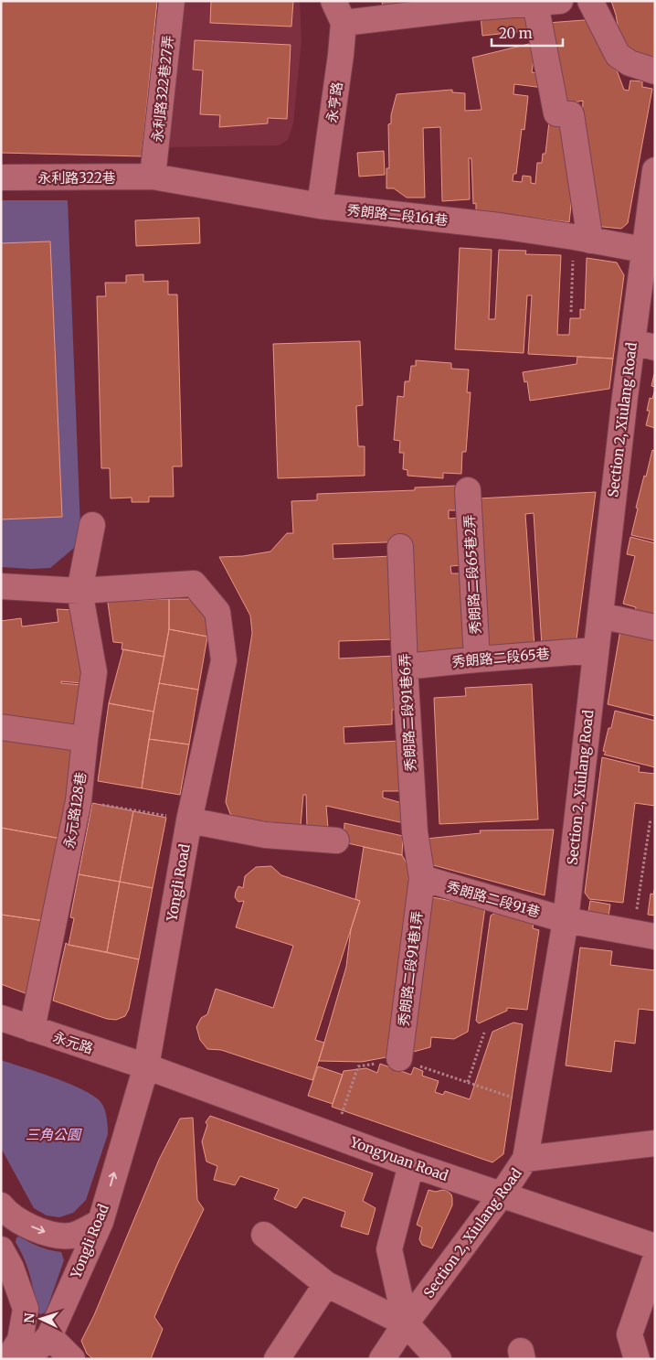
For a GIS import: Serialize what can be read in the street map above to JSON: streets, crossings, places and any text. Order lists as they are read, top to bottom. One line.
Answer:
{"streets":{"street":["永利路322巷27弄","永亨路","永利路322巷","秀朗路二段161巷","Section 2, Xiulang Road","秀朗路二段65巷2弄","秀朗路二段65巷","秀朗路二段91巷6弄","永元路128巷","Yongli Road","秀朗路二段91巷","秀朗路二段91巷1弄","永元路","Yongyuan Road"]},"crossings":[["永利路322巷27弄","永利路322巷"],["永利路322巷27弄","秀朗路二段161巷"],["永亨路","秀朗路二段161巷"],["永利路322巷","秀朗路二段161巷"],["秀朗路二段161巷","Section 2, Xiulang Road"],["Section 2, Xiulang Road","秀朗路二段65巷"],["Section 2, Xiulang Road","秀朗路二段91巷"],["Section 2, Xiulang Road","Yongyuan Road"],["秀朗路二段65巷2弄","秀朗路二段65巷"],["秀朗路二段65巷","秀朗路二段91巷6弄"],["秀朗路二段91巷6弄","秀朗路二段91巷"],["秀朗路二段91巷6弄","秀朗路二段91巷1弄"],["永元路128巷","Yongli Road"],["永元路128巷","永元路"],["Yongli Road","永元路"],["Yongli Road","Yongyuan Road"],["秀朗路二段91巷","秀朗路二段91巷1弄"],["永元路","Yongyuan Road"]],"parks":["三角公園"],"scale_bar":"20 m","north":"left"}
